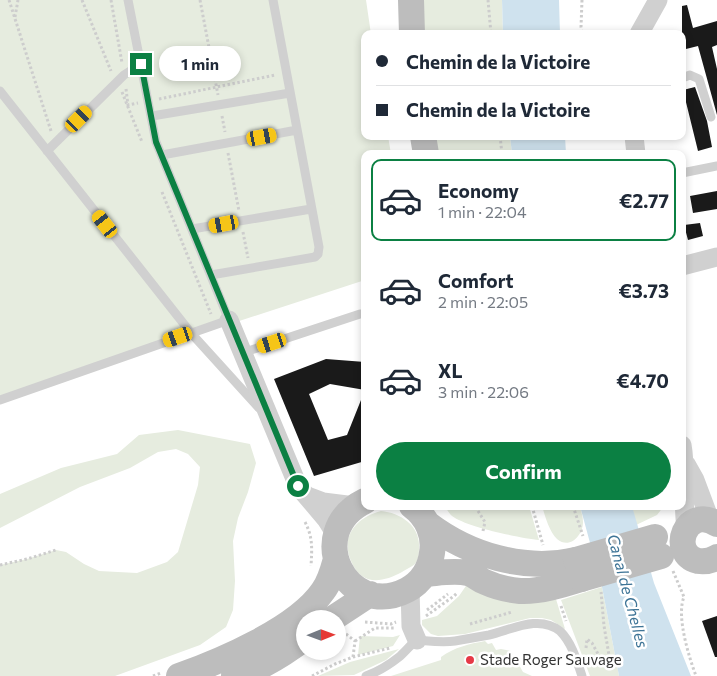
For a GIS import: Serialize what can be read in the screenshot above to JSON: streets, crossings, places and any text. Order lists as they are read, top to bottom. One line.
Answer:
{"water":["Canal de Chelles"],"places":["Stade Roger Sauvage"],"north":"right","page":{"banner":["Chemin de la Victoire","Chemin de la Victoire"],"bubble":"1 min","list":[{"name":"Economy","note":"1 min · 22:04","value":"€2.77"},{"name":"Comfort","note":"2 min · 22:05","value":"€3.73"},{"name":"XL","note":"3 min · 22:06","value":"€4.70"}],"buttons":"Confirm"}}
